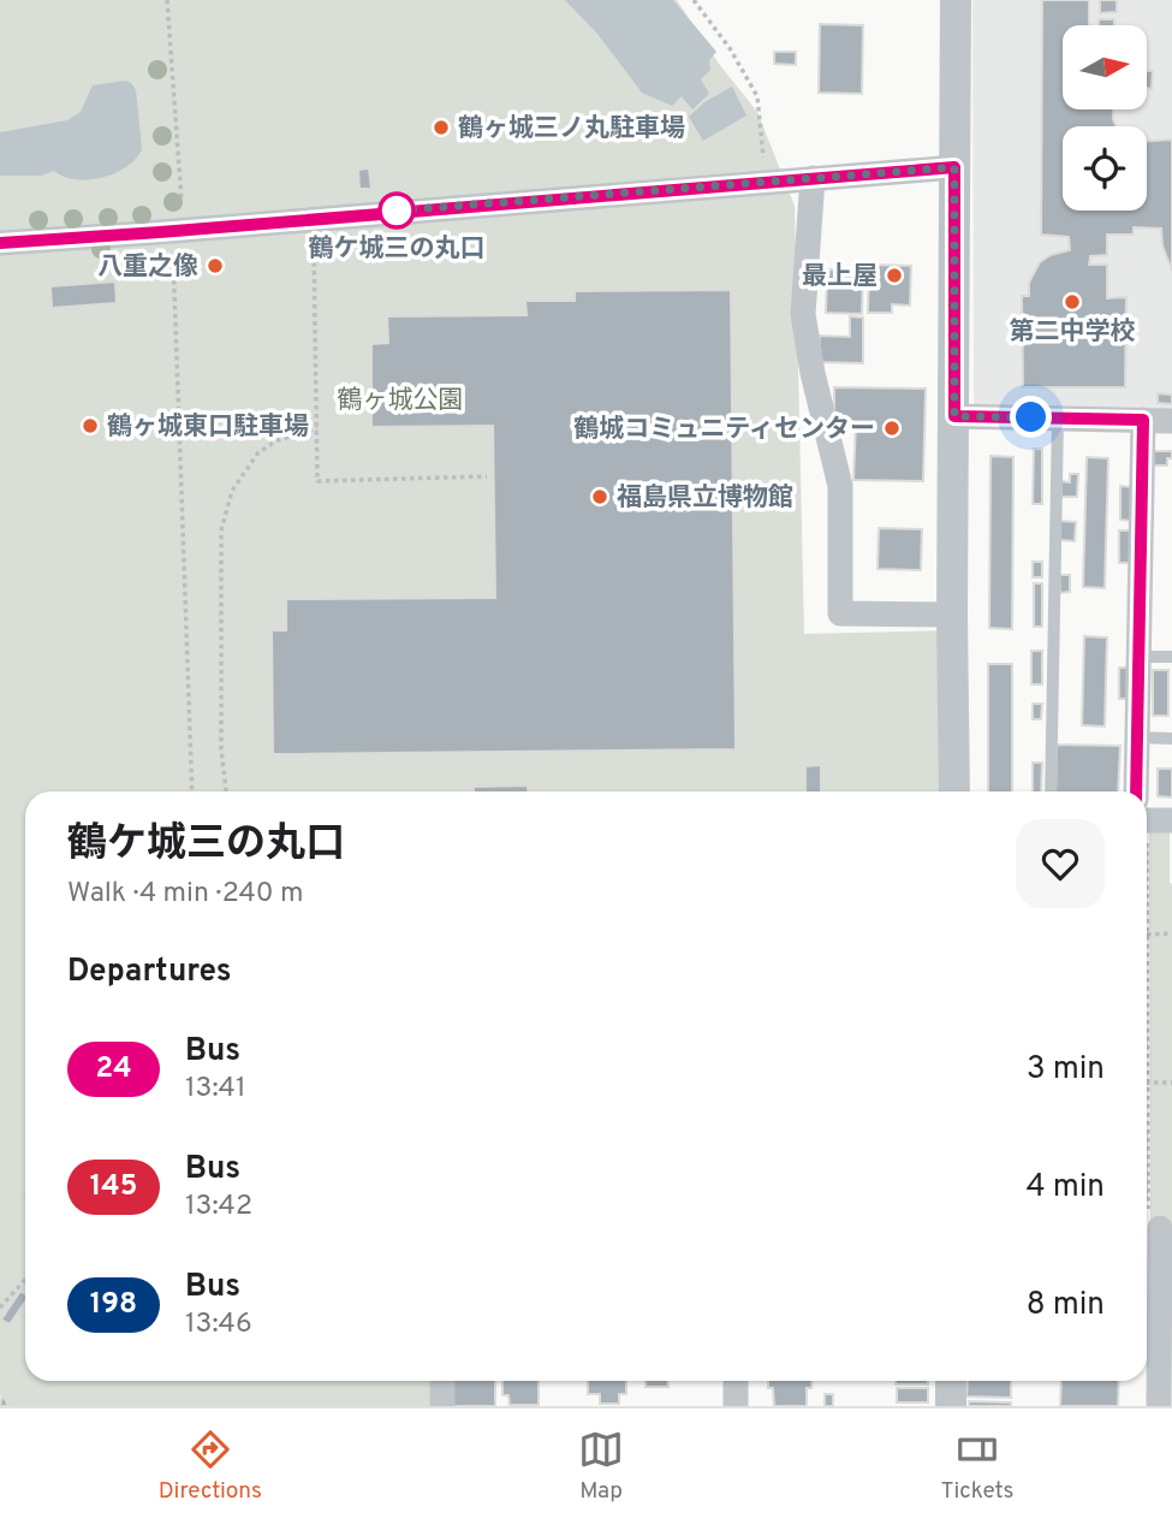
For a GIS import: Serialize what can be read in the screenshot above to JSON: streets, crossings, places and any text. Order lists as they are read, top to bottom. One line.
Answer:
{"parks":["鶴ヶ城公園"],"places":["鶴ヶ城三ノ丸駐車場","鶴ケ城三の丸口","八重之像","最上屋","第二中学校","鶴ヶ城東口駐車場","鶴城コミュニティセンター","福島県立博物館"],"lines":["bus line 24"],"north":"right","page":{"heading":[["鶴ケ城三の丸口","Walk · 4 min · 240 m"],"Departures"],"list":[{"mark":"24","name":"Bus","note":"13:41","value":"3 min"},{"mark":"145","name":"Bus","note":"13:42","value":"4 min"},{"mark":"198","name":"Bus","note":"13:46","value":"8 min"}],"tabs":["Directions","Map","Tickets"]}}
